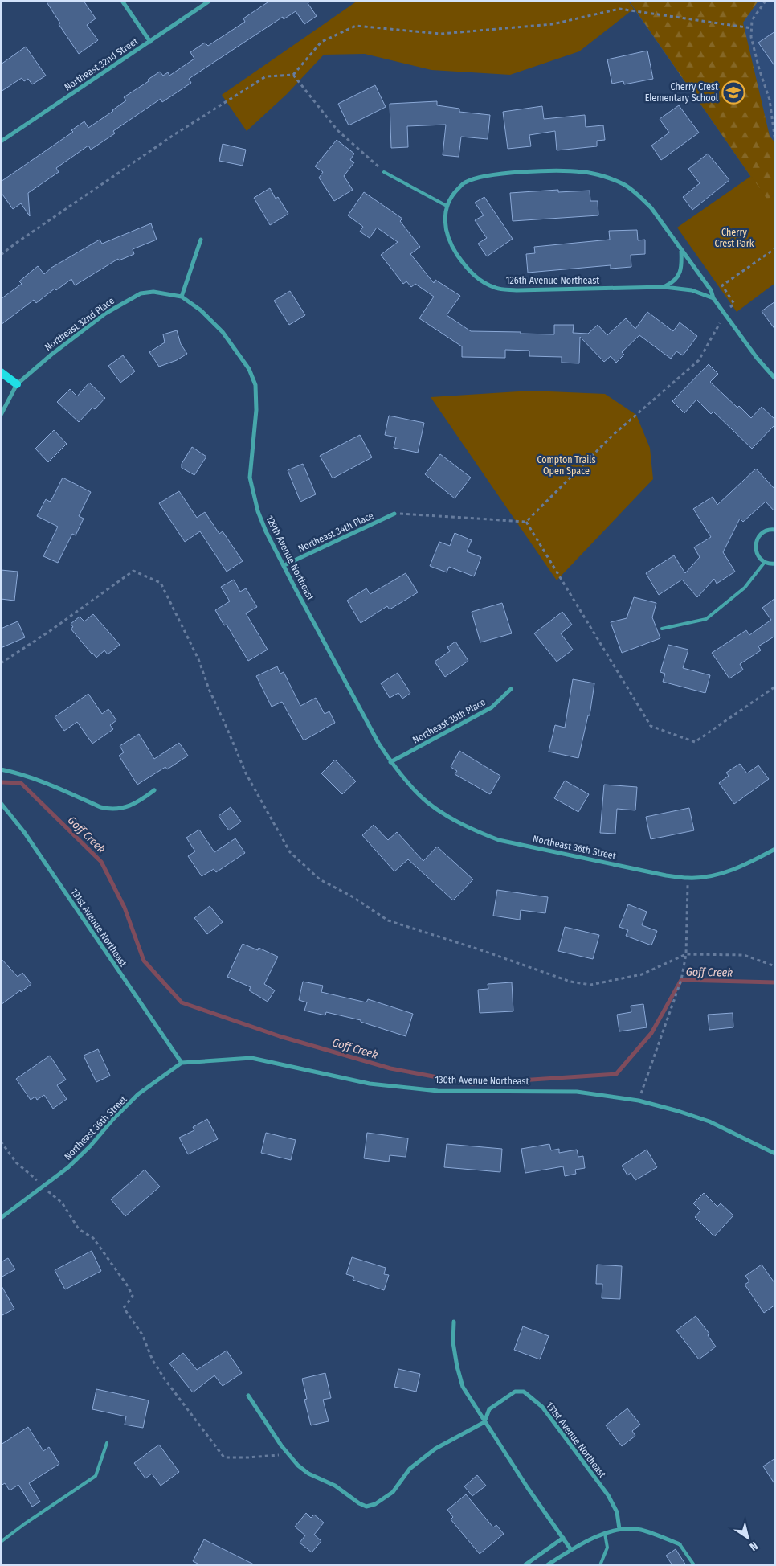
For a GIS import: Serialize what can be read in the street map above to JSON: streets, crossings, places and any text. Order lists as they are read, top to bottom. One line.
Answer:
{"streets":{"street":["Northeast 32nd Street","126th Avenue Northeast","Northeast 32nd Place","Northeast 34th Place","129th Avenue Northeast","Northeast 35th Place","Northeast 36th Street","131st Avenue Northeast","130th Avenue Northeast"]},"crossings":[["Northeast 32nd Place","129th Avenue Northeast"],["Northeast 34th Place","129th Avenue Northeast"],["129th Avenue Northeast","Northeast 35th Place"],["129th Avenue Northeast","Northeast 36th Street"],["Northeast 35th Place","Northeast 36th Street"],["Northeast 36th Street","131st Avenue Northeast"],["Northeast 36th Street","130th Avenue Northeast"],["131st Avenue Northeast","130th Avenue Northeast"]],"water":["Goff Creek"],"parks":["Cherry Crest Park","Compton Trails Open Space"],"places":{"school or university":["Cherry Crest Elementary School"]},"north":"bottom right"}
